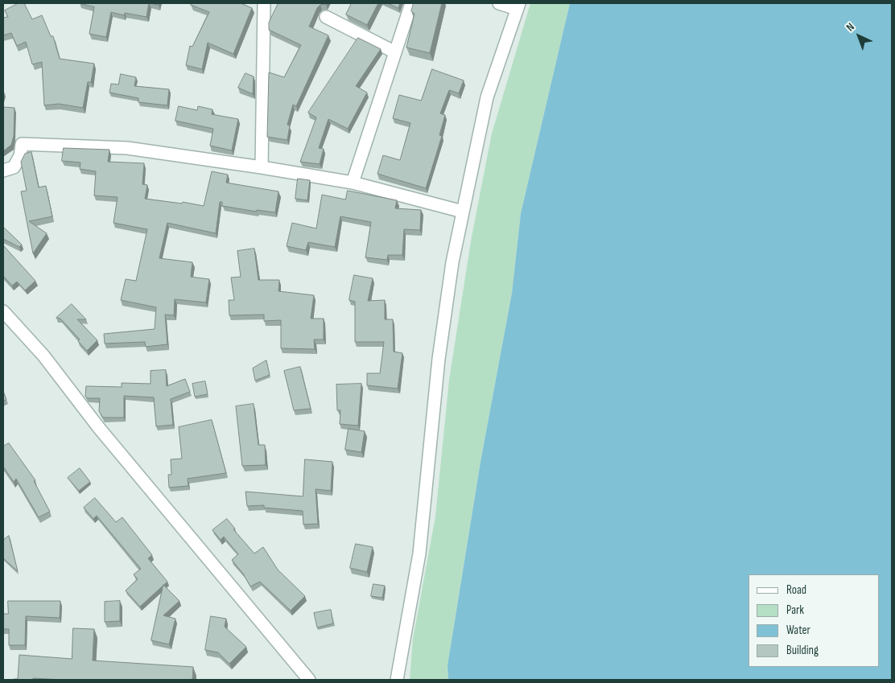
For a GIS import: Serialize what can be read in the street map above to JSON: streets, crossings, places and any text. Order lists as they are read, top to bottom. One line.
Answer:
{"legend":["Road","Park","Water","Building"],"north":"top left"}
